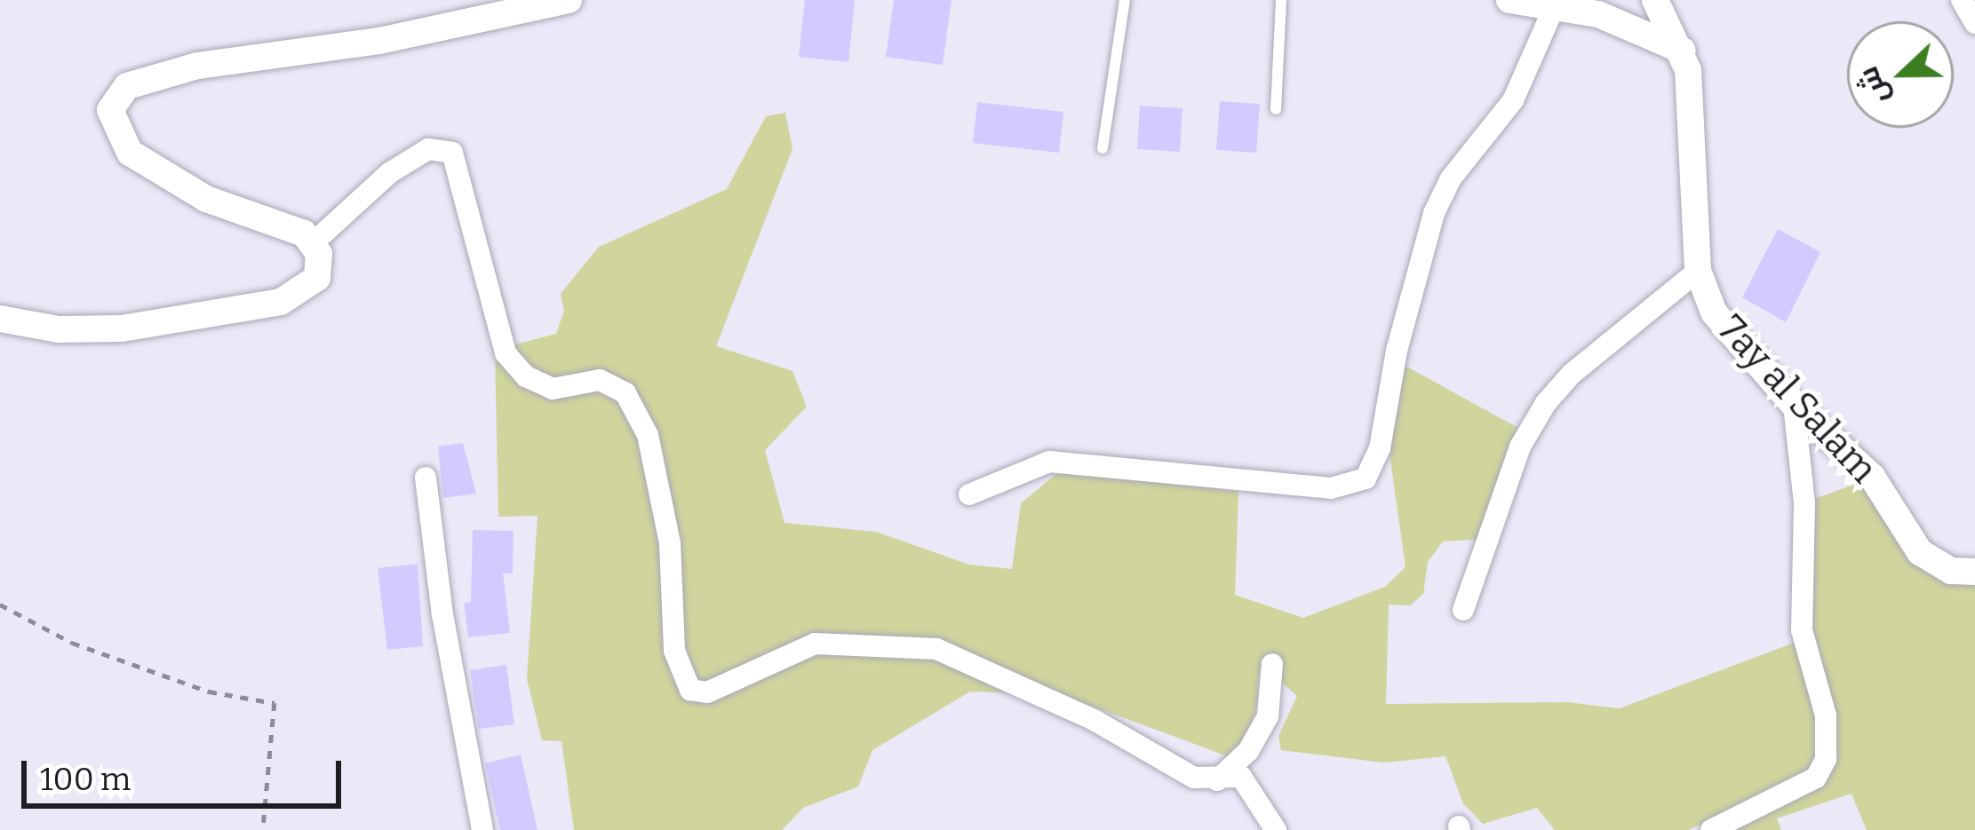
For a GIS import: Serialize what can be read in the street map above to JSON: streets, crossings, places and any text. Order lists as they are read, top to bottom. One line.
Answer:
{"streets":{"street":["7ay al Salam"]},"scale_bar":"100 m","north":"left"}
